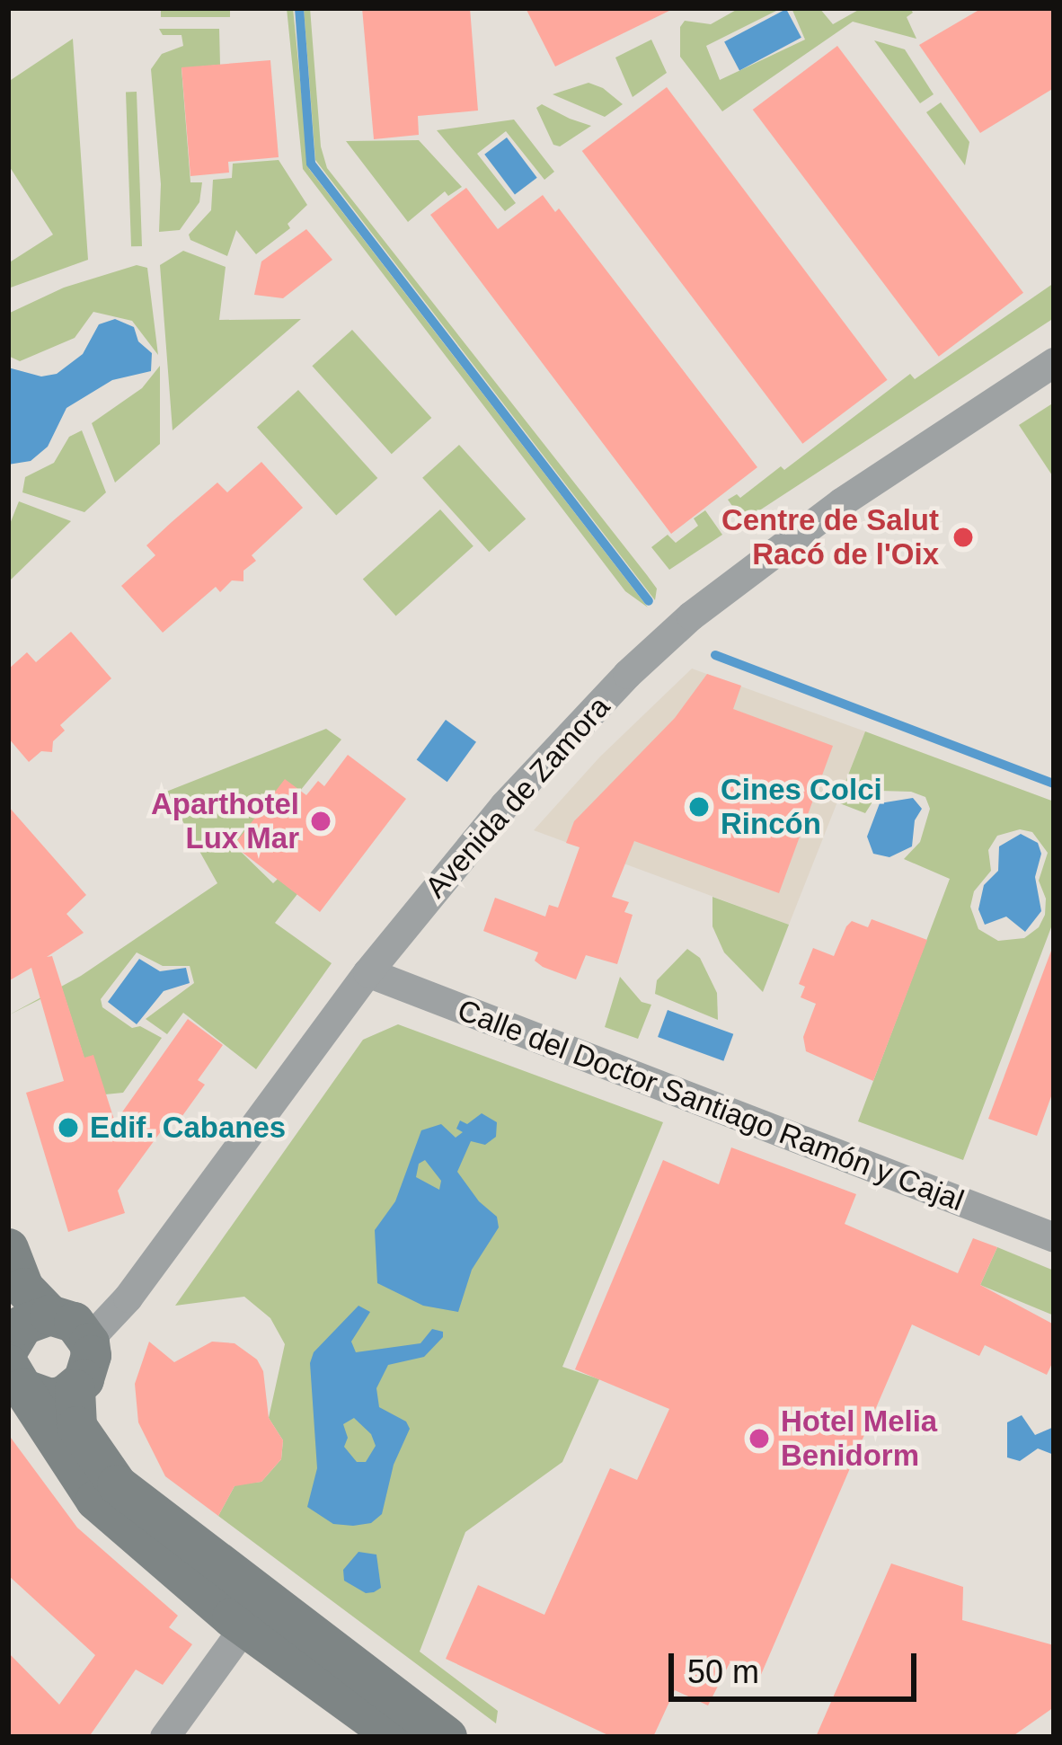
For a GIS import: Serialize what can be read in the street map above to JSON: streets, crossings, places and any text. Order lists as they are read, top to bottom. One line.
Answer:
{"streets":{"street":["Avenida de Zamora","Calle del Doctor Santiago Ramón y Cajal"]},"crossings":[["Avenida de Zamora","Calle del Doctor Santiago Ramón y Cajal"]],"places":["Centre de Salut Racó de l'Oix","Cines Colci Rincón","Aparthotel Lux Mar","Edif. Cabanes","Hotel Melia Benidorm"],"scale_bar":"50 m"}
